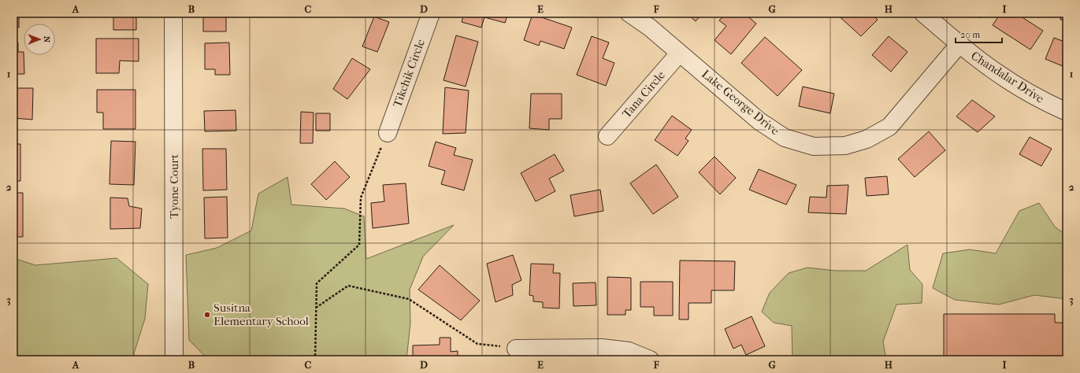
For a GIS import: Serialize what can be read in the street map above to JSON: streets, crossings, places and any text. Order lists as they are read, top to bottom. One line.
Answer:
{"streets":{"street":["Tikchik Circle","Chandalar Drive","Tana Circle","Lake George Drive","Tyone Court"]},"crossings":[["Chandalar Drive","Lake George Drive"],["Tana Circle","Lake George Drive"]],"places":["Susitna Elementary School"],"scale_bar":"20 m","north":"right","grid":{"columns":["A","B","C","D","E","F","G","H","I"],"rows":["1","2","3"]}}
